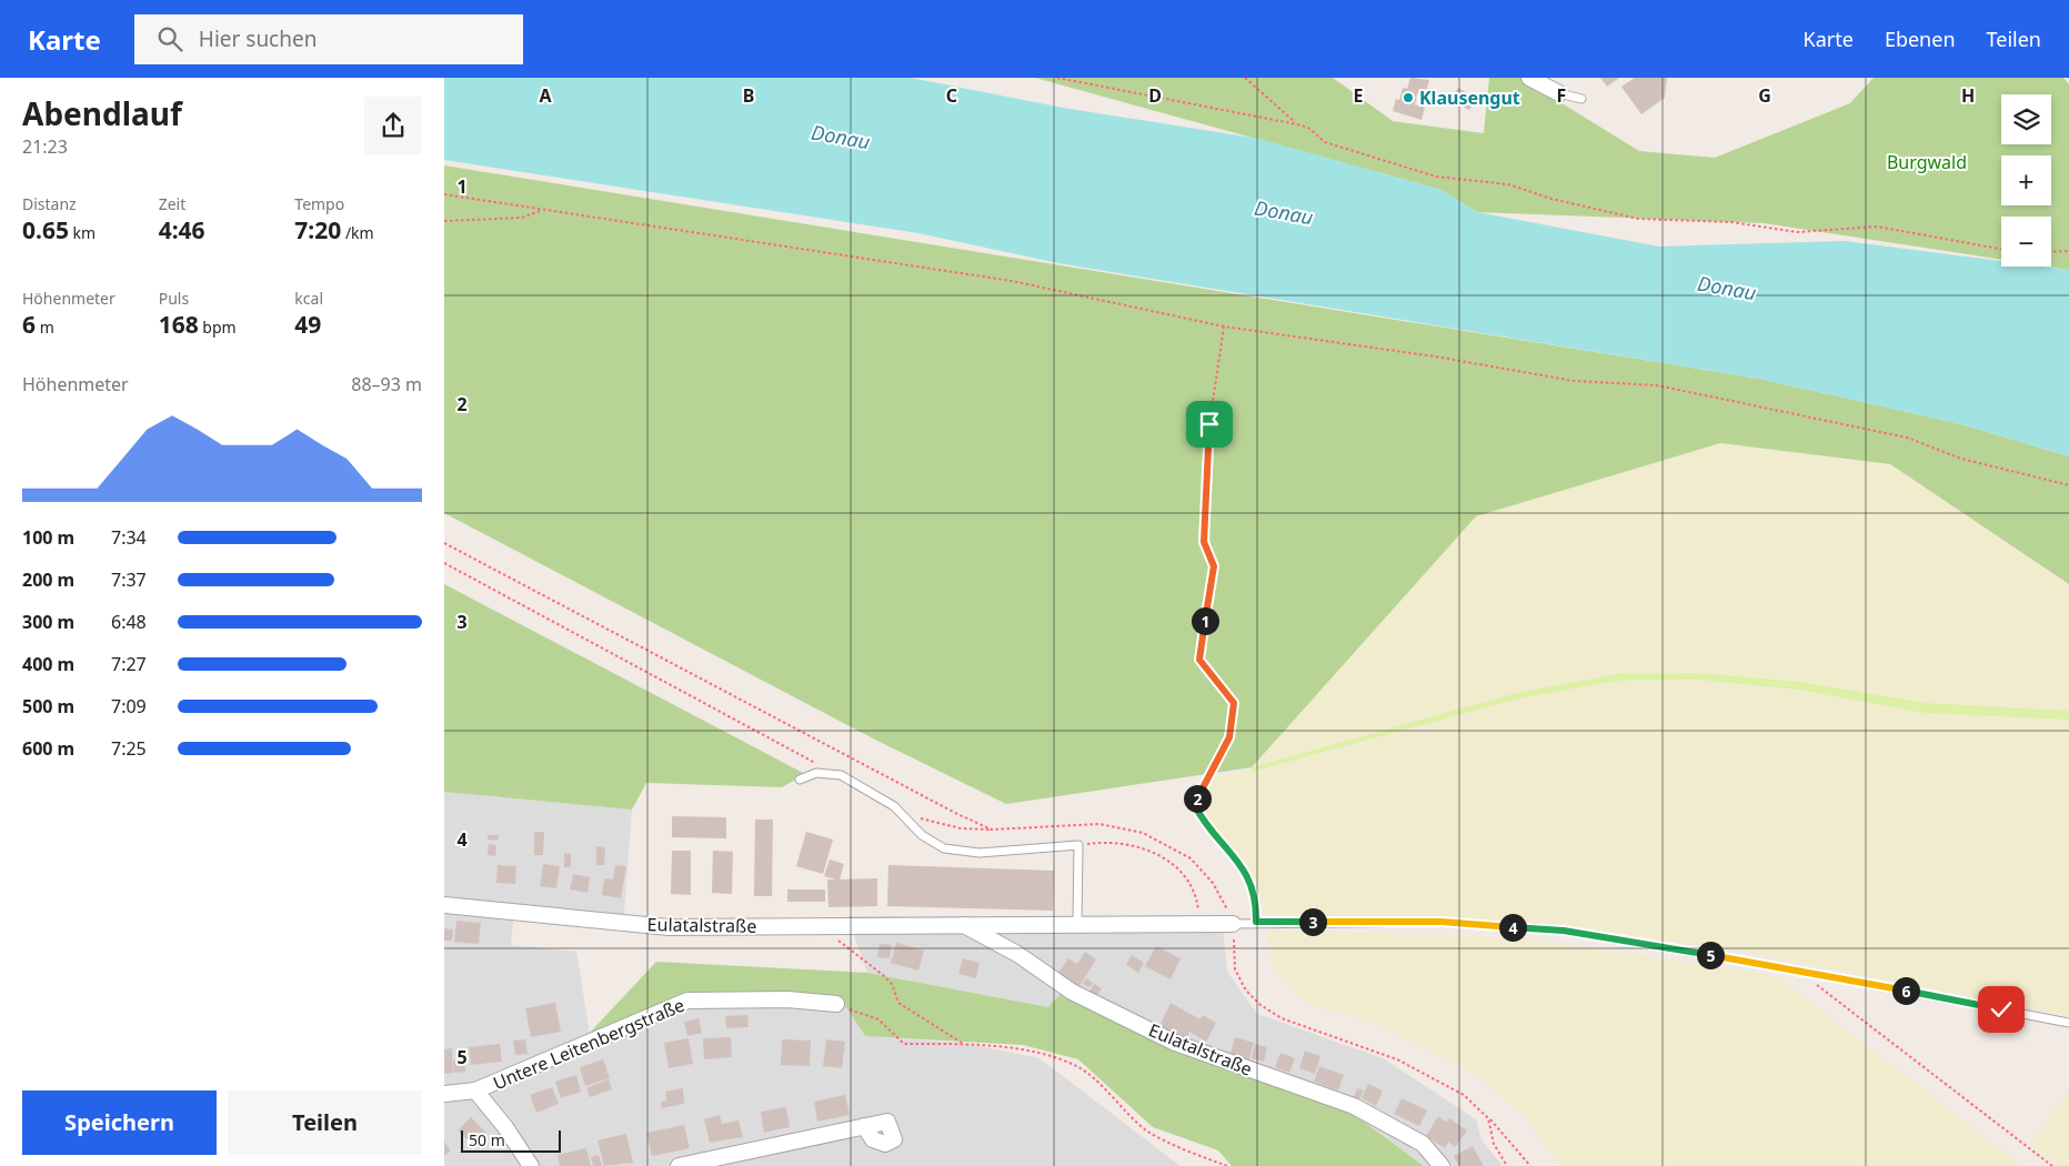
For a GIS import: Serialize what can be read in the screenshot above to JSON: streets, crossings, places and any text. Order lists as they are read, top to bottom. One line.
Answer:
{"streets":{"street":["Eulatalstraße","Untere Leitenbergstraße"]},"water":["Donau"],"parks":["Burgwald"],"places":["Klausengut"],"scale_bar":"50 m","page":{"header":"Karte","search":"Hier suchen","nav":["Karte","Ebenen","Teilen"],"heading":["Abendlauf","21:23"],"map_buttons":["+","−"],"stats":[["Distanz","0.65 km"],["Zeit","4:46"],["Tempo","7:20 /km"],["Höhenmeter","6 m"],["Puls","168 bpm"],["kcal","49"]],"chart":["Höhenmeter","88–93 m"],"list":[{"name":"100 m","note":"7:34"},{"name":"200 m","note":"7:37"},{"name":"300 m","note":"6:48"},{"name":"400 m","note":"7:27"},{"name":"500 m","note":"7:09"},{"name":"600 m","note":"7:25"}],"pins":["1","2","3","4","5","6"],"buttons":["Speichern","Teilen"],"scale":"50 m"},"grid":{"columns":["A","B","C","D","E","F","G","H"],"rows":["1","2","3","4","5"]}}
